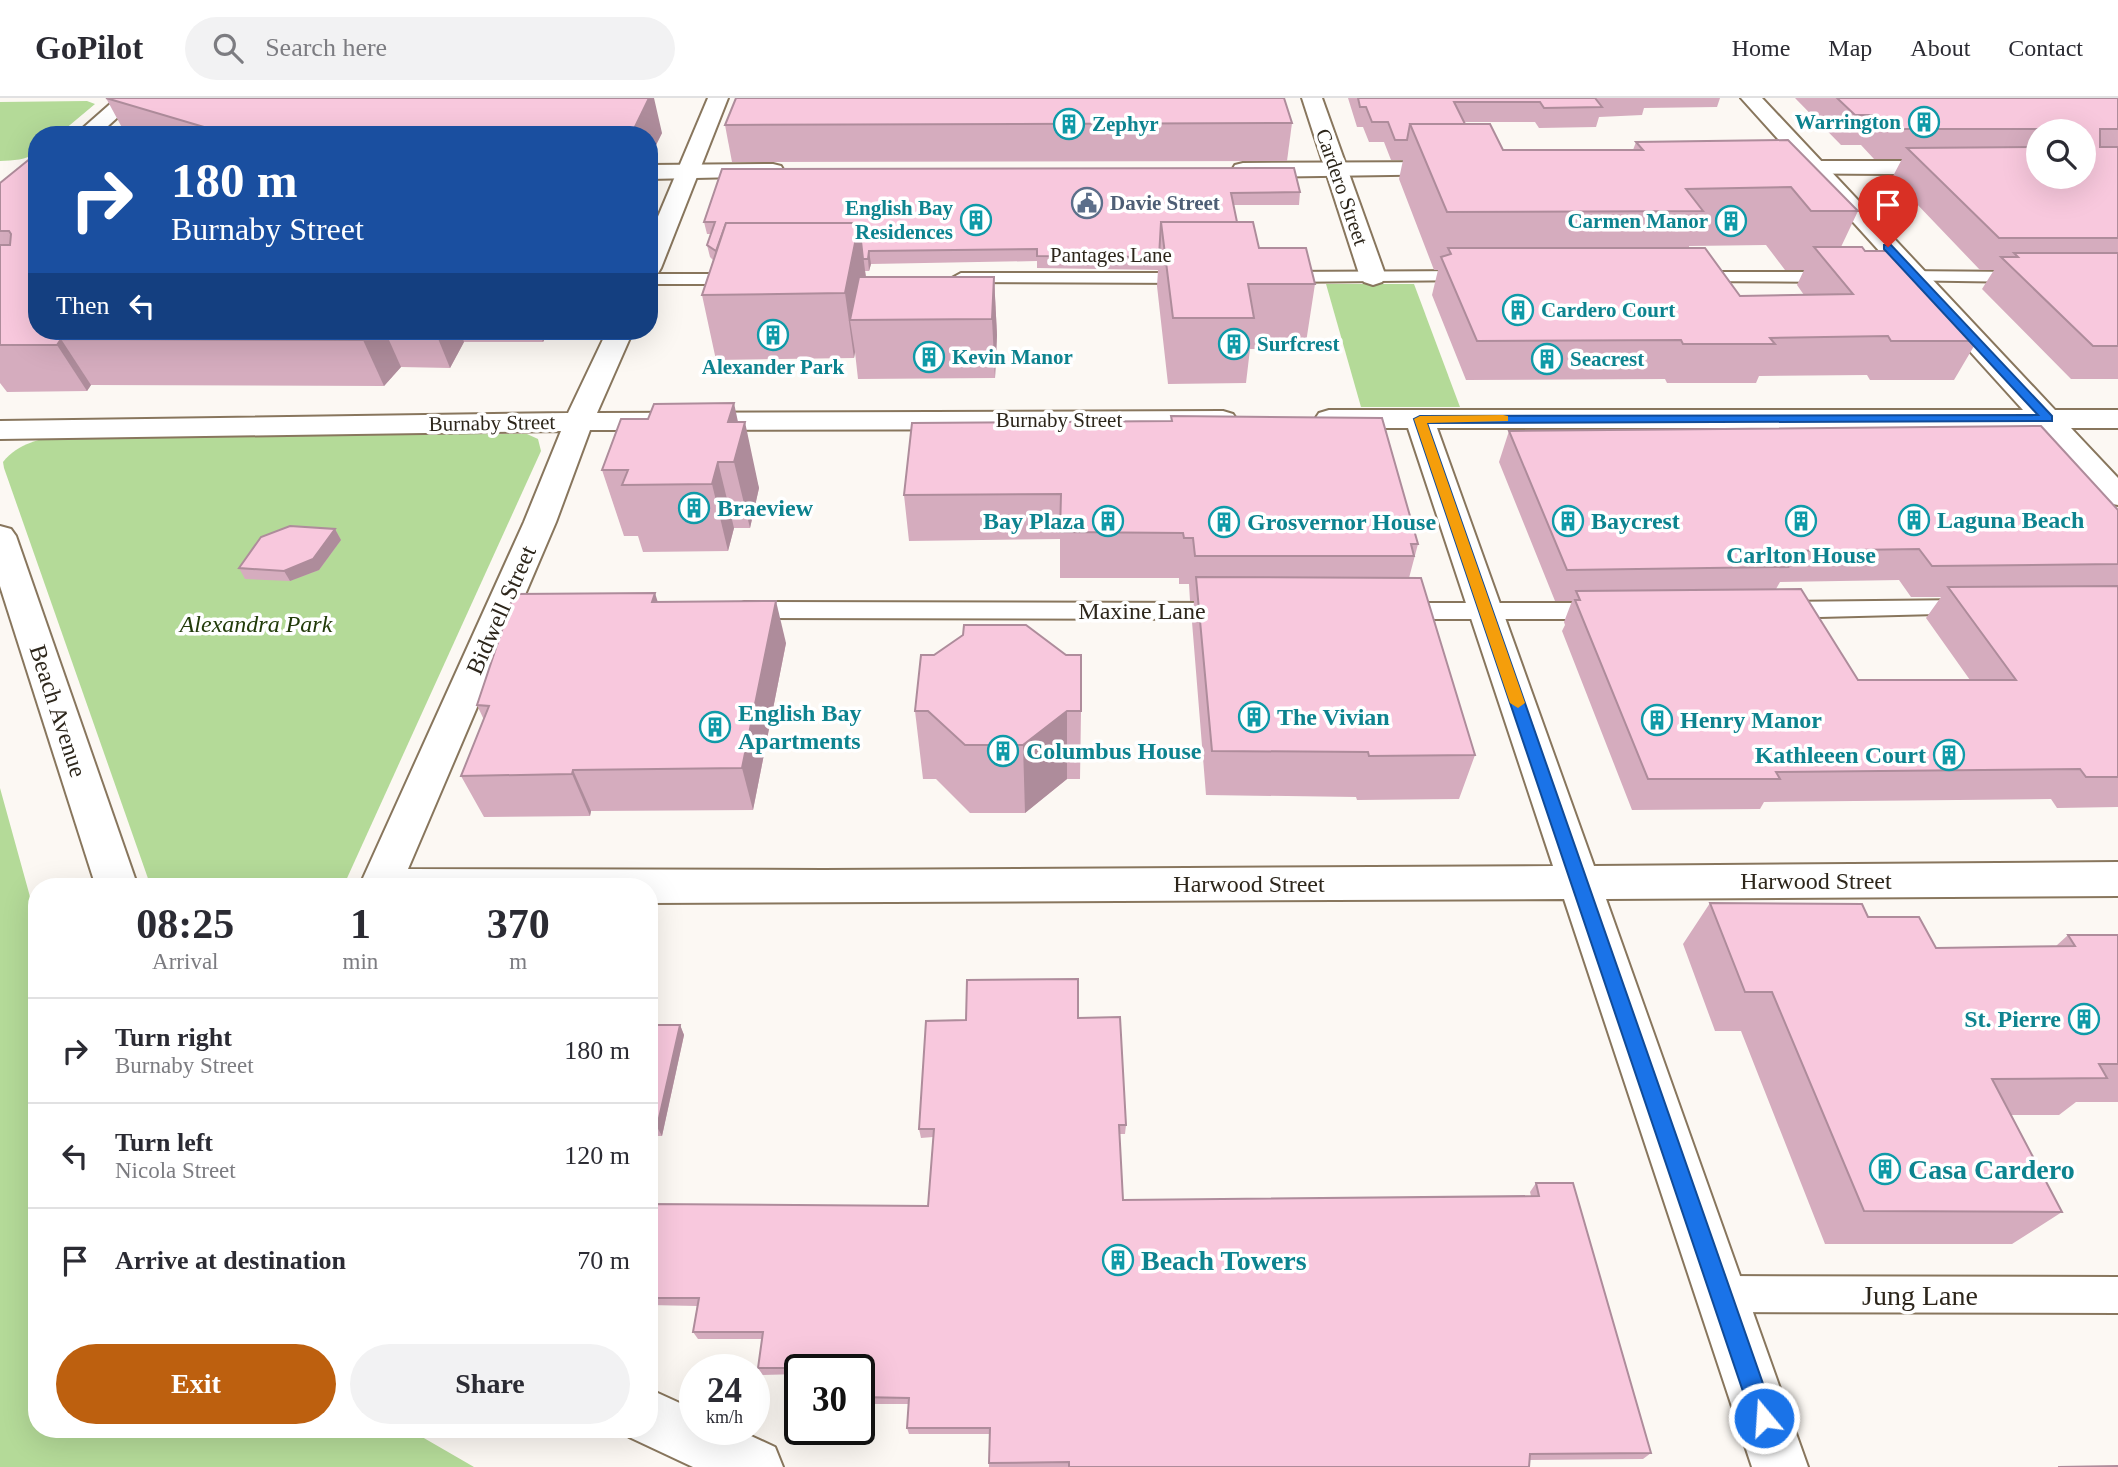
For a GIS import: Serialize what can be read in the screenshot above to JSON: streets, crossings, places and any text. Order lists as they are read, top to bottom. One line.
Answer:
{"streets":{"street":["Cardero Street","Burnaby Street","Bidwell Street","Beach Avenue","Harwood Street"],"lane":["Pantages Lane","Maxine Lane","Jung Lane"]},"crossings":[["Burnaby Street","Bidwell Street"]],"parks":["Alexandra Park"],"places":{"building":["Warrington","Zephyr","English Bay Residences","Carmen Manor","Cardero Court","Alexander Park","Surfcrest","Kevin Manor","Seacrest","Braeview","Laguna Beach","Bay Plaza","Baycrest","Carlton House","Grosvernor House","The Vivian","Henry Manor","English Bay Apartments","Columbus House","Kathleeen Court","St. Pierre","Casa Cardero","Beach Towers"],"public building":["Davie Street"]},"page":{"header":"GoPilot","search":"Search here","nav":["Home","Map","About","Contact"],"turn":["180 m","Burnaby Street"],"then":"Then","eta":["08:25","Arrival","1","min","370","m"],"list":[{"name":"Turn right","note":"Burnaby Street","value":"180 m"},{"name":"Turn left","note":"Nicola Street","value":"120 m"},{"name":"Arrive at destination","value":"70 m"}],"buttons":["Exit","Share"],"speed":"24 km/h","limit":"30"}}
